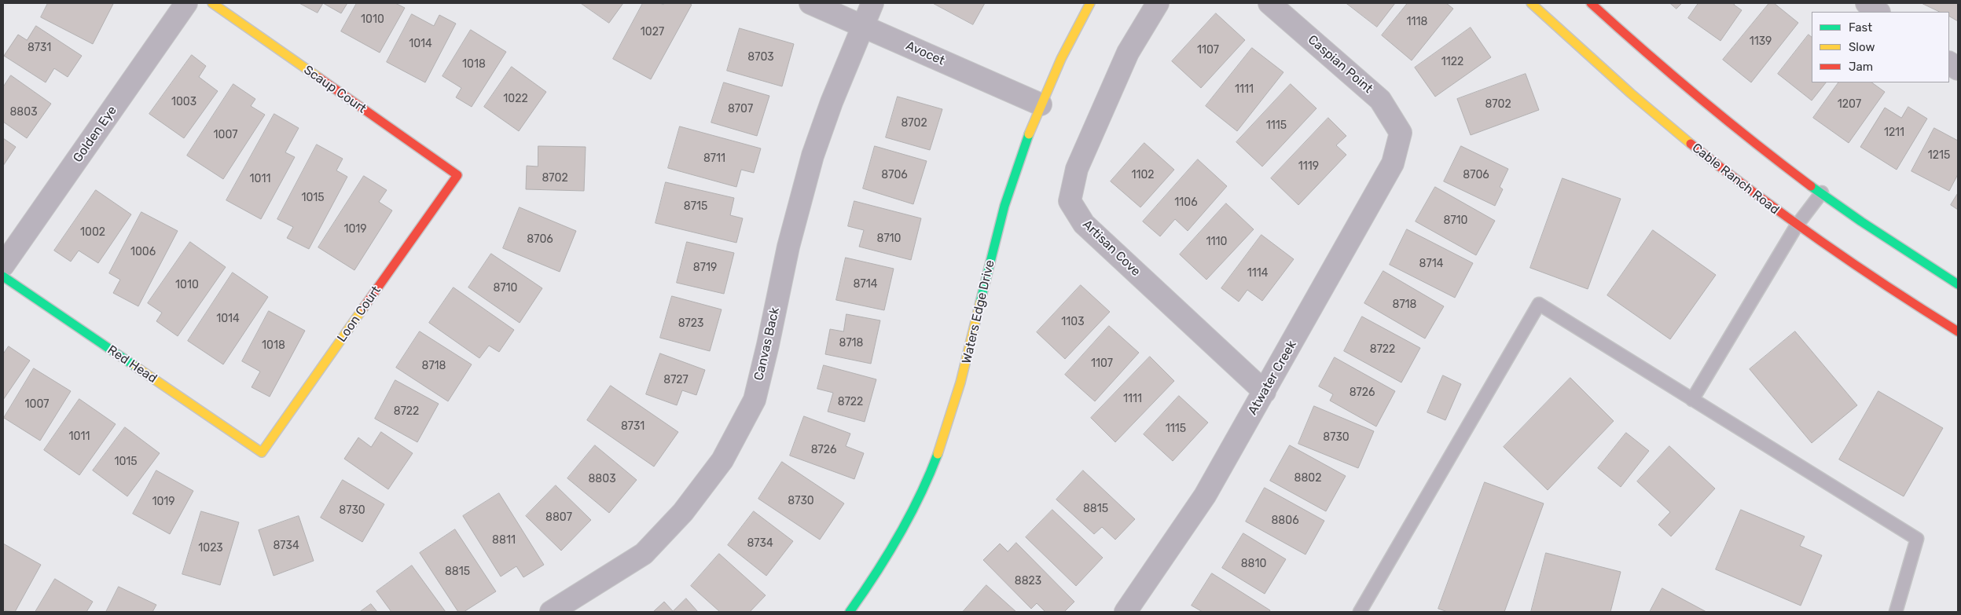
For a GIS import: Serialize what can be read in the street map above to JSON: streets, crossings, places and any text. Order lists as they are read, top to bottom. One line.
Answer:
{"streets":{"street":["Avocet","Caspian Point","Scaup Court","Golden Eye","Cable Ranch Road","Artisan Cove","Waters Edge Drive","Loon Court","Canvas Back","Red Head","Atwater Creek"]},"crossings":[["Avocet","Waters Edge Drive"],["Avocet","Canvas Back"],["Caspian Point","Atwater Creek"],["Scaup Court","Loon Court"],["Artisan Cove","Atwater Creek"],["Loon Court","Red Head"]],"house_numbers":["1010","1118","1027","1139","1014","8731","1107","8703","1122","1018","1111","1022","1003","8702","1207","8707","8803","8702","1115","1211","1007","1215","8711","1119","8706","1102","8706","8702","1011","1015","1106","8715","8710","1019","1002","8710","8706","1110","1006","8714","8719","1114","8714","1010","8710","8718","1014","1103","8723","8718","1018","8722","1107","8718","8727","8726","1111","8722","1007","8722","8731","1115","1011","8730","8726","1015","8802","8803","8730","1019","8815","8730","8807","8806","8811","8734","8734","1023","8810","8815","8823"],"legend":["Fast","Slow","Jam"]}
